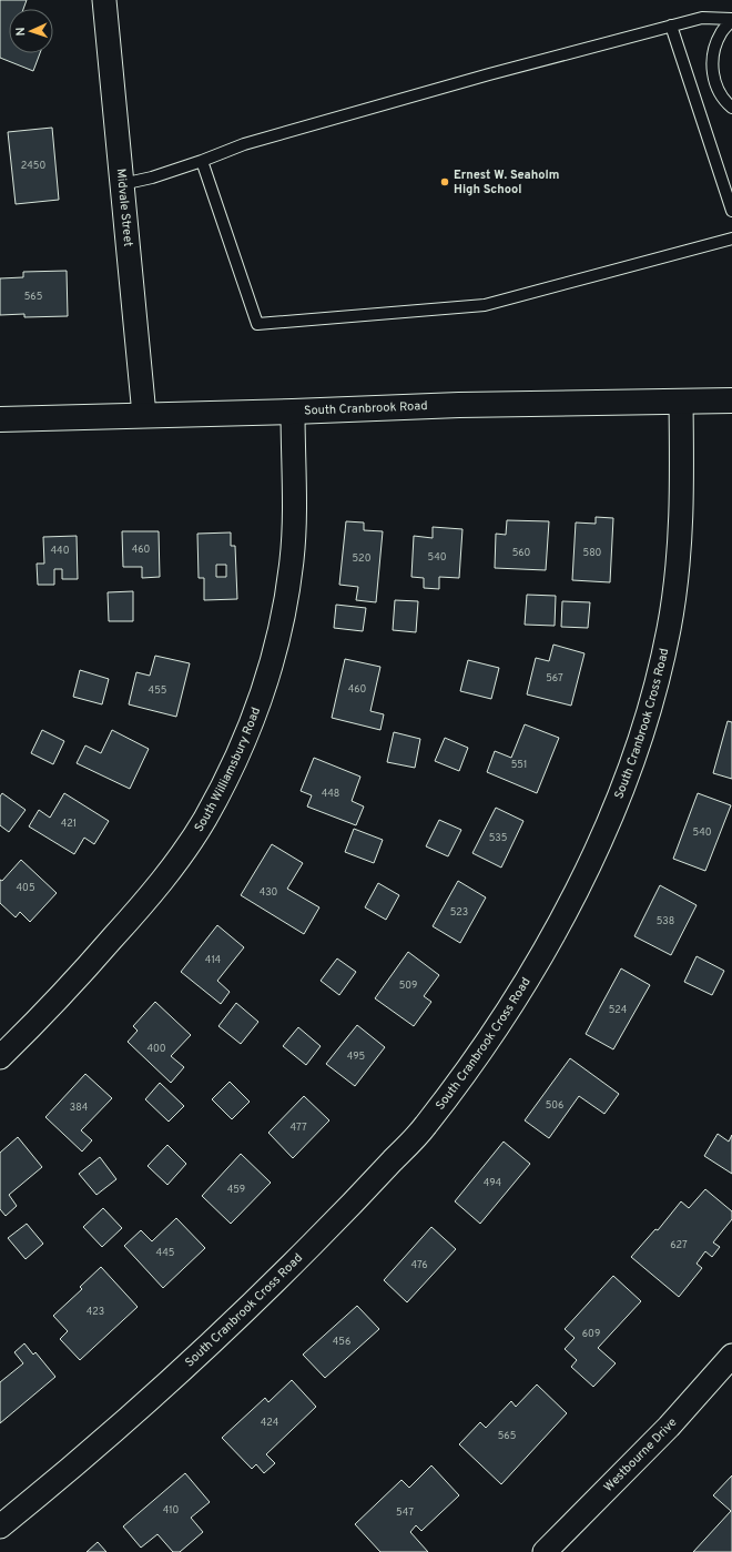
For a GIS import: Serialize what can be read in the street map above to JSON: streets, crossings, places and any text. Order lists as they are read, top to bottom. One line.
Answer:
{"streets":{"street":["Midvale Street","South Cranbrook Road","South Cranbrook Cross Road","South Williamsbury Road","Westbourne Drive"]},"crossings":[["Midvale Street","South Cranbrook Road"],["South Cranbrook Road","South Cranbrook Cross Road"],["South Cranbrook Road","South Williamsbury Road"]],"places":["Ernest W. Seaholm High School"],"house_numbers":["2450","565","460","440","560","580","540","520","567","460","455","551","448","421","540","535","405","430","523","538","414","509","524","400","495","506","384","477","494","459","627","445","476","423","609","456","424","565","410","547"],"north":"left"}
